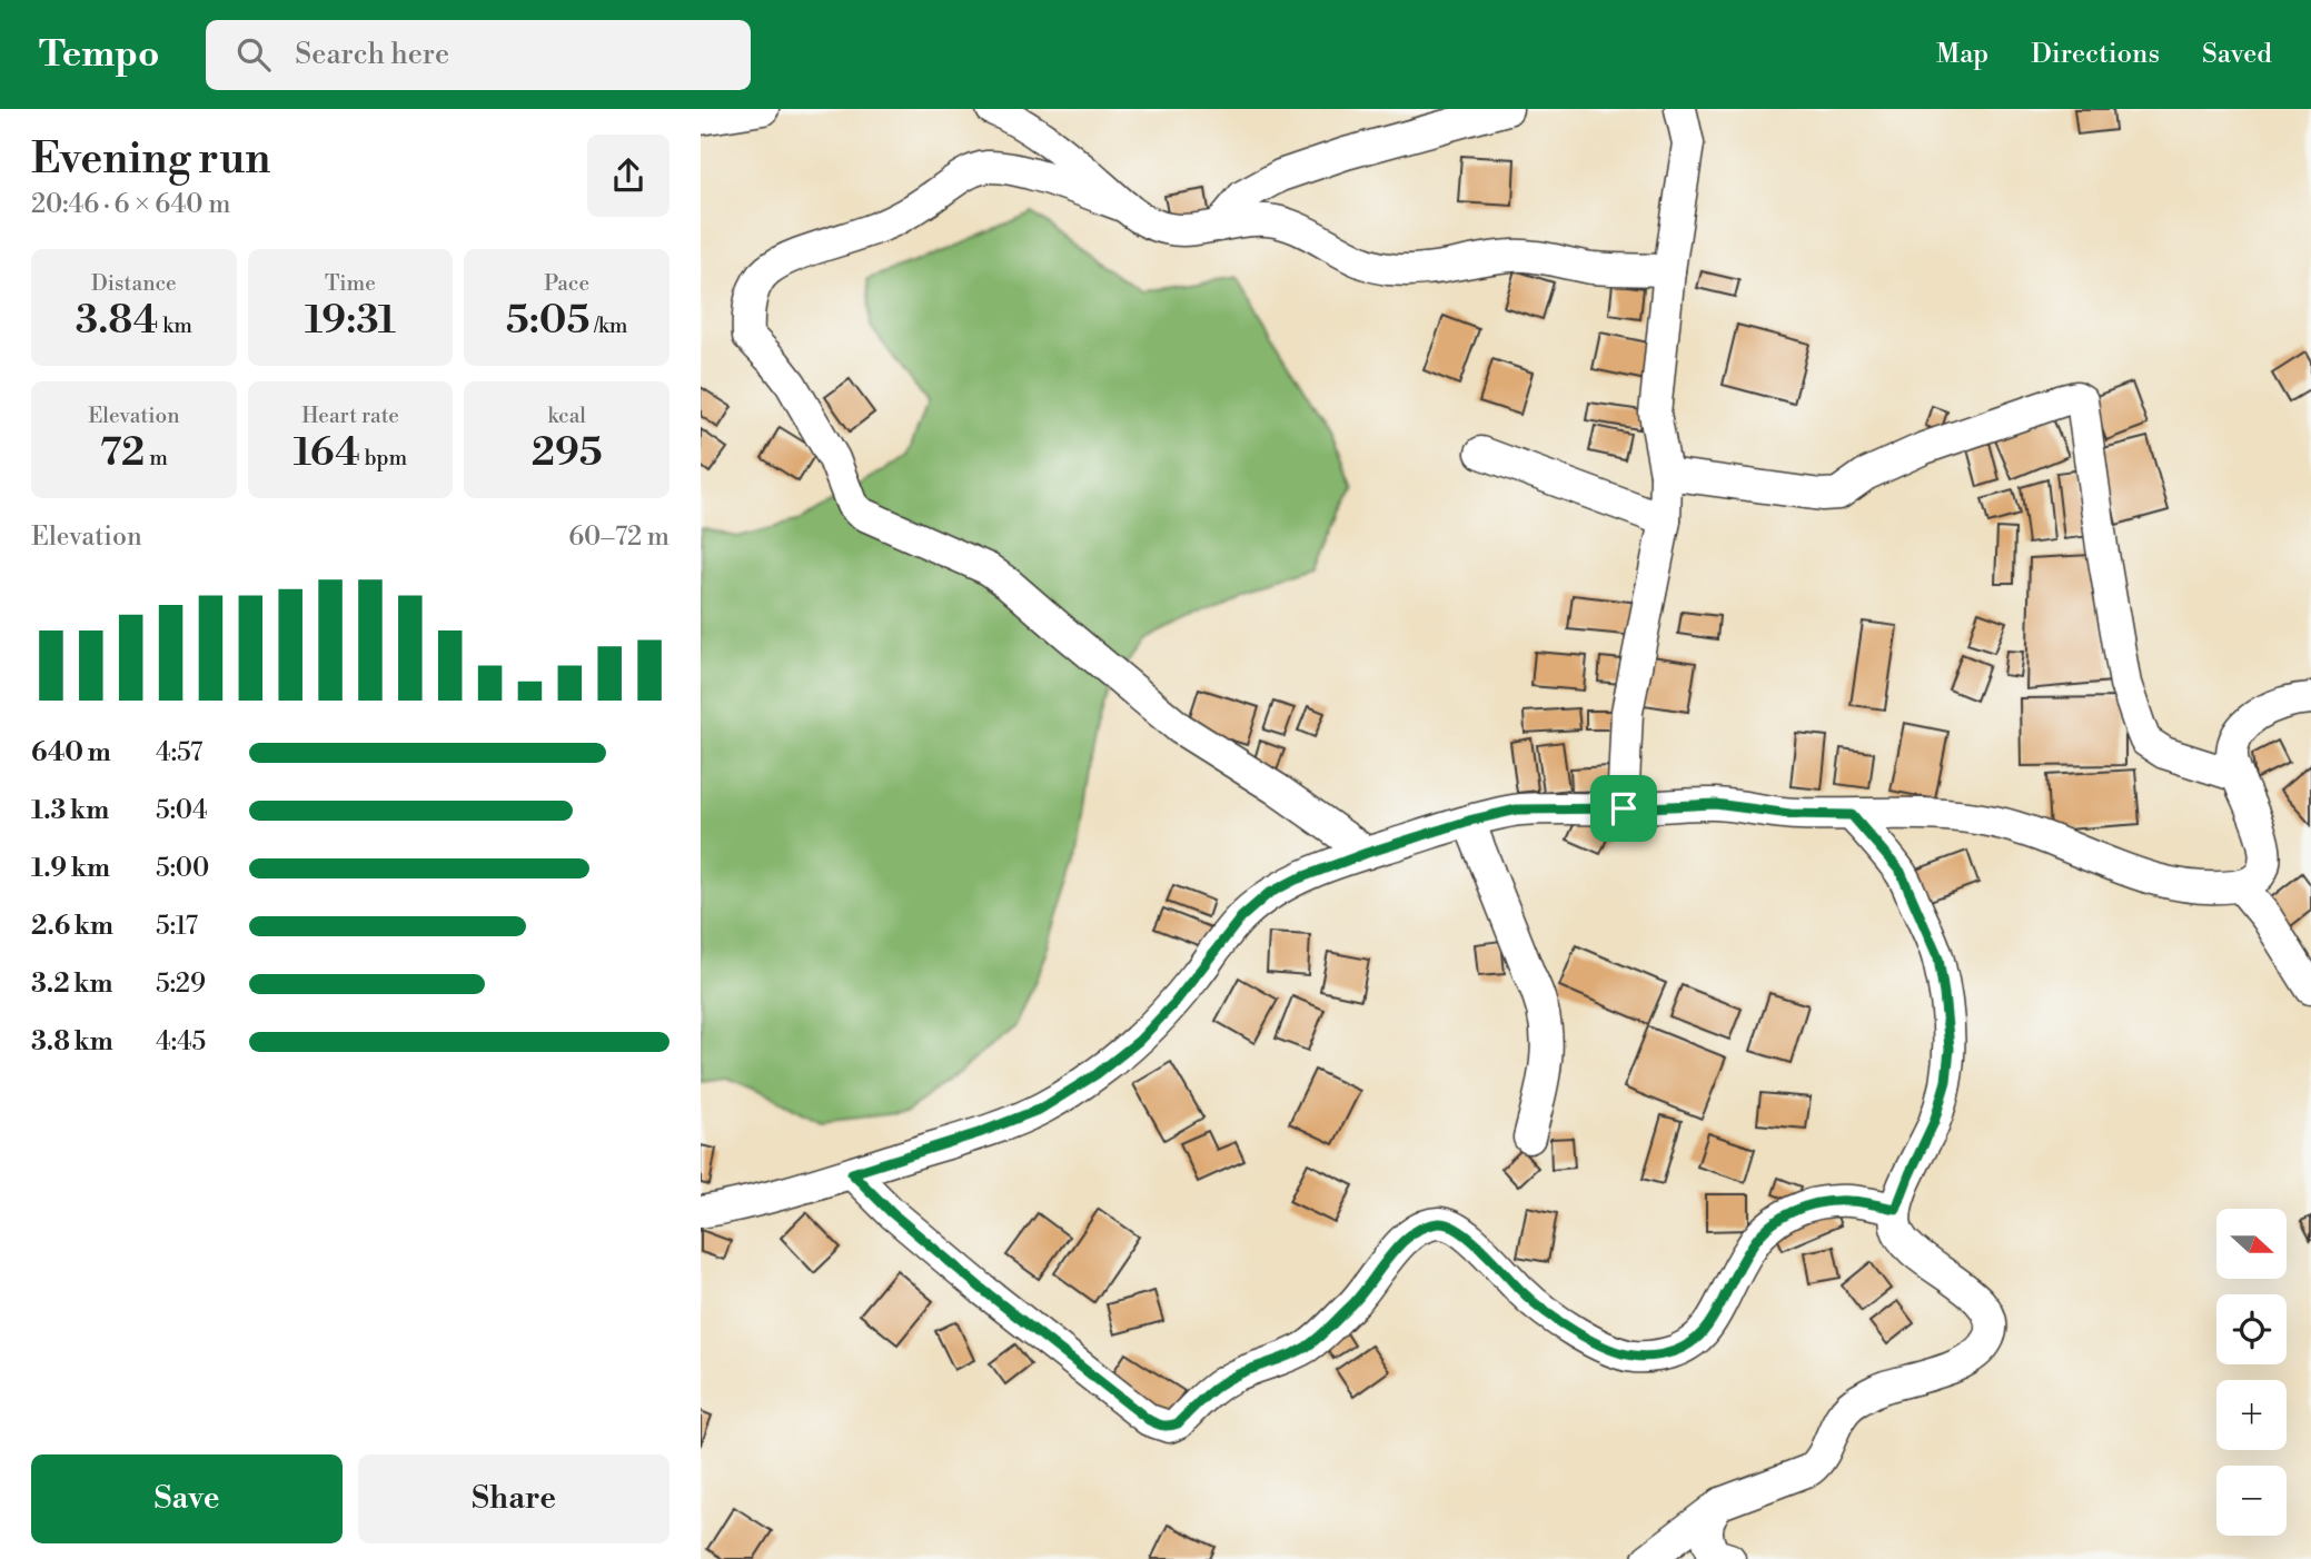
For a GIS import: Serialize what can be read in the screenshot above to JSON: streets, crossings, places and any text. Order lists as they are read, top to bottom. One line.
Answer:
{"north":"right","page":{"header":"Tempo","search":"Search here","nav":["Map","Directions","Saved"],"heading":["Evening run","20:46 · 6 × 640 m"],"stats":[["Distance","3.84 km"],["Time","19:31"],["Pace","5:05 /km"],["Elevation","72 m"],["Heart rate","164 bpm"],["kcal","295"]],"chart":["Elevation","60–72 m"],"list":[{"name":"640 m","note":"4:57"},{"name":"1.3 km","note":"5:04"},{"name":"1.9 km","note":"5:00"},{"name":"2.6 km","note":"5:17"},{"name":"3.2 km","note":"5:29"},{"name":"3.8 km","note":"4:45"}],"map_buttons":["+","−"],"buttons":["Save","Share"]}}
